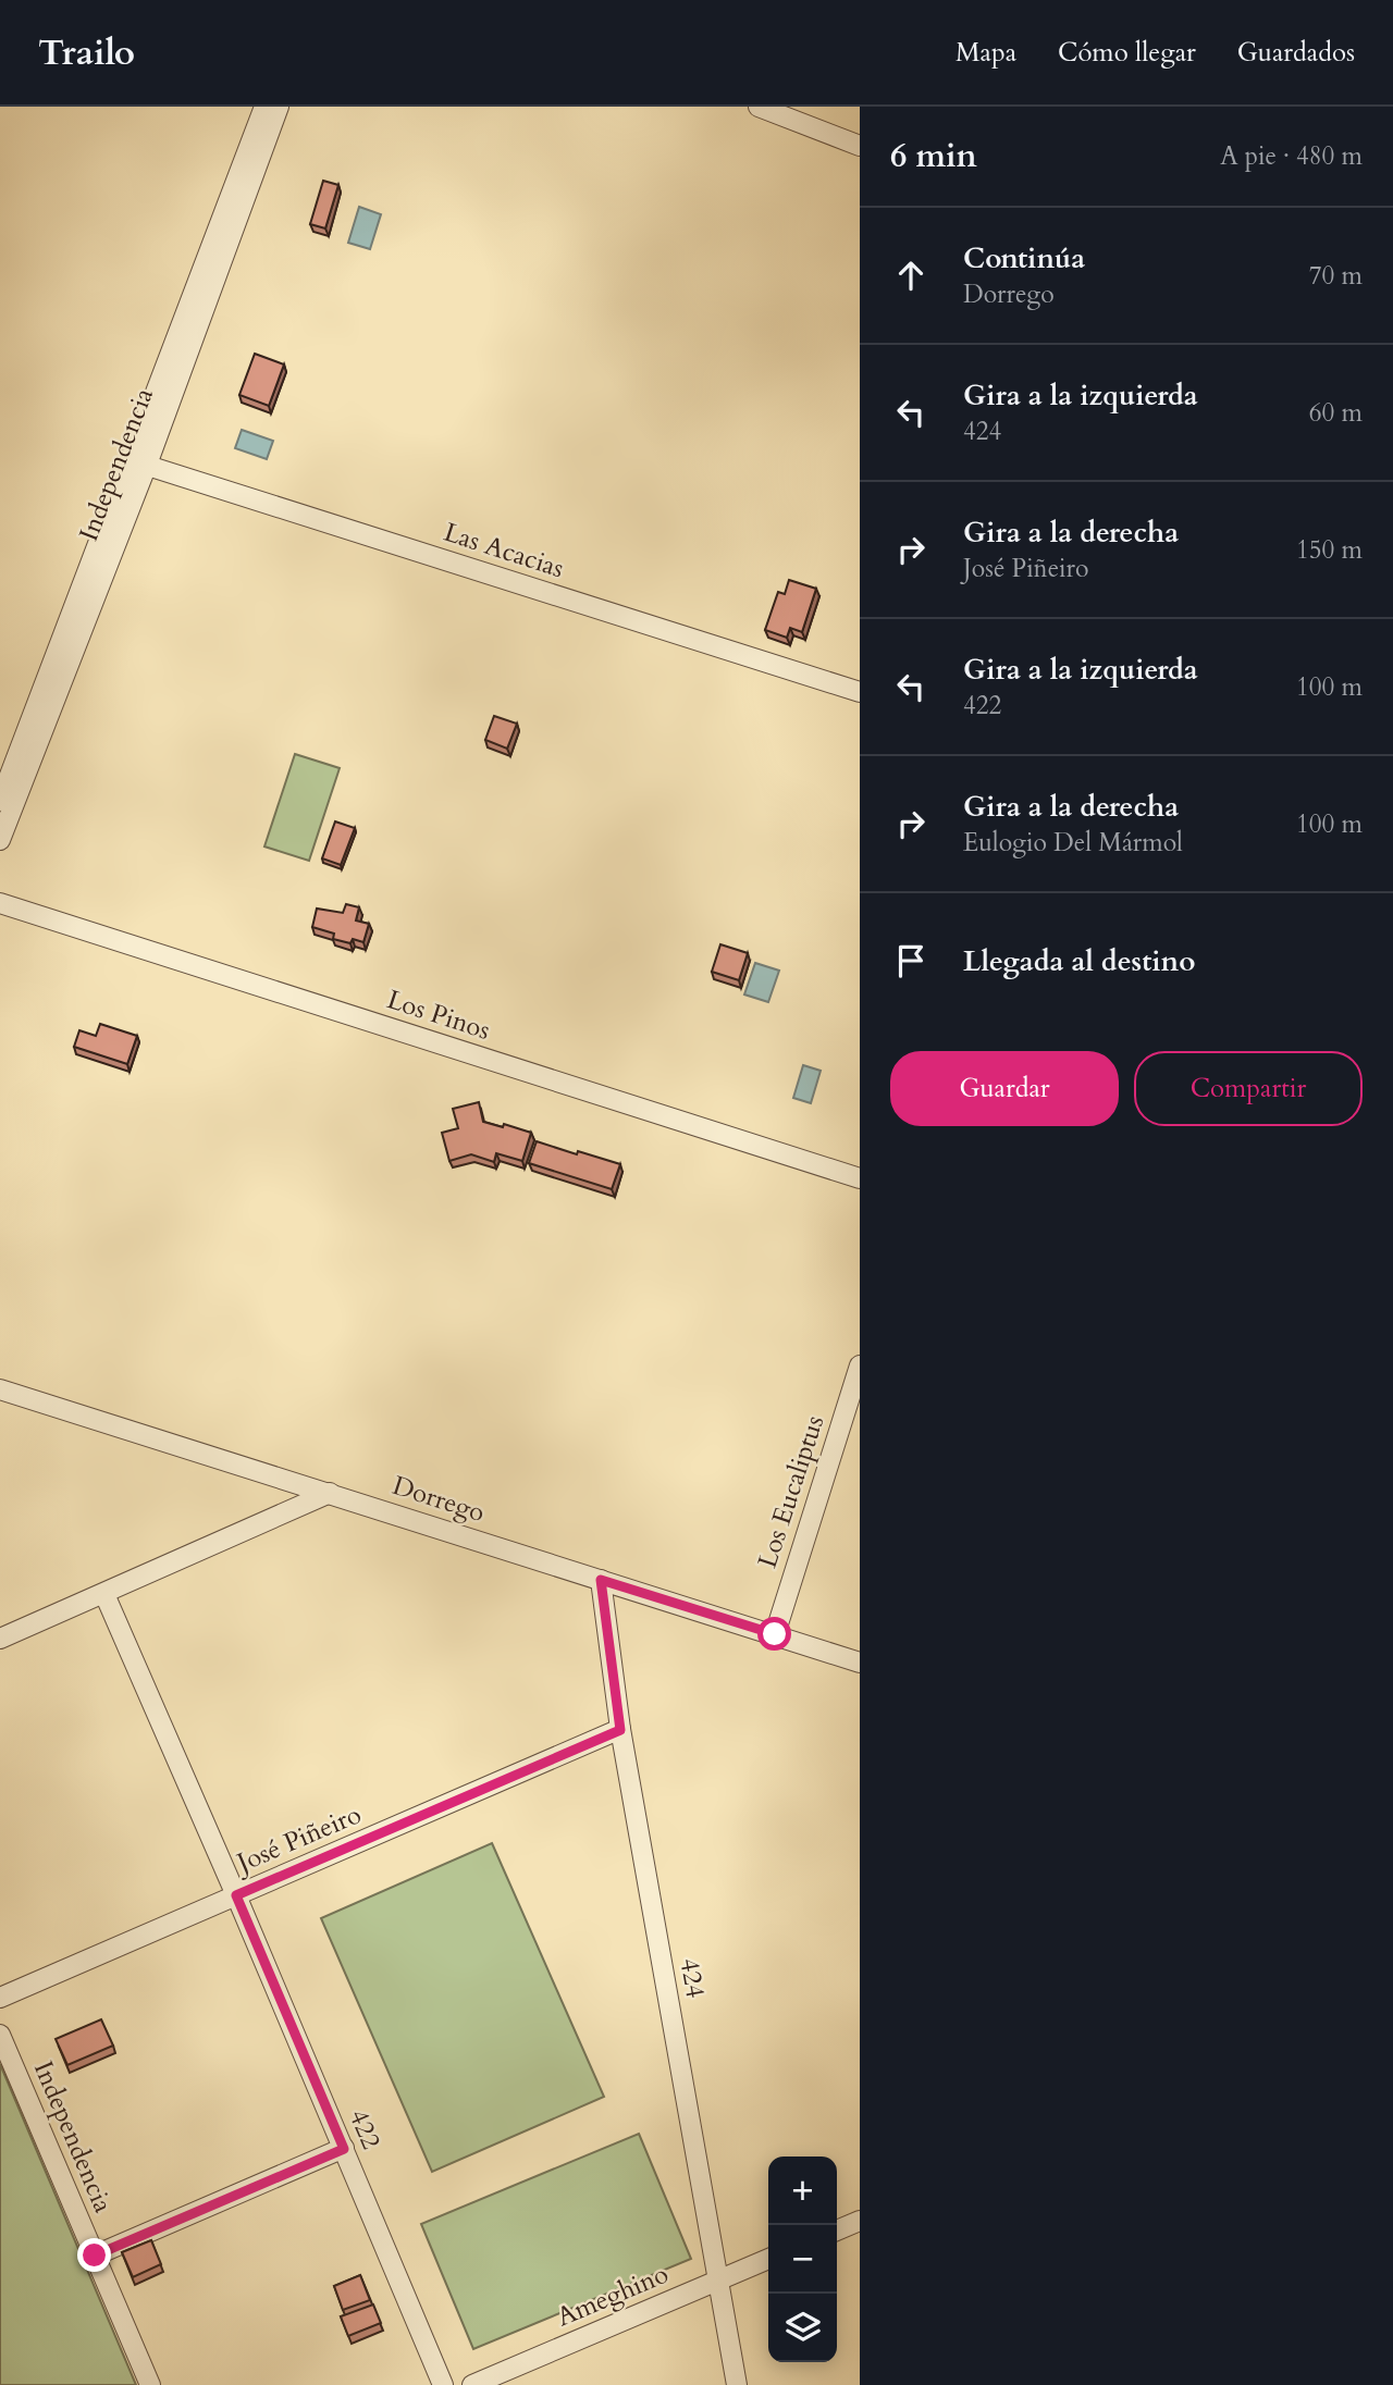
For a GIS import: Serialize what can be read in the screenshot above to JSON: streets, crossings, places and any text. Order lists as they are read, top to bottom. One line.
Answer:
{"streets":{"street":["Independencia","Las Acacias","Los Pinos","Los Eucaliptus","Dorrego","José Piñeiro","424","422","Ameghino"]},"crossings":[["Independencia","Las Acacias"],["Los Eucaliptus","Dorrego"],["Dorrego","424"],["José Piñeiro","424"],["José Piñeiro","422"],["424","Ameghino"]],"page":{"header":"Trailo","nav":["Mapa","Cómo llegar","Guardados"],"heading":["6 min","A pie · 480 m"],"list":[["Continúa","Dorrego","70 m"],["Gira a la izquierda","424","60 m"],["Gira a la derecha","José Piñeiro","150 m"],["Gira a la izquierda","422","100 m"],["Gira a la derecha","Eulogio Del Mármol","100 m"],"Llegada al destino"],"buttons":["Guardar","Compartir"],"map_buttons":["+","−"]}}
